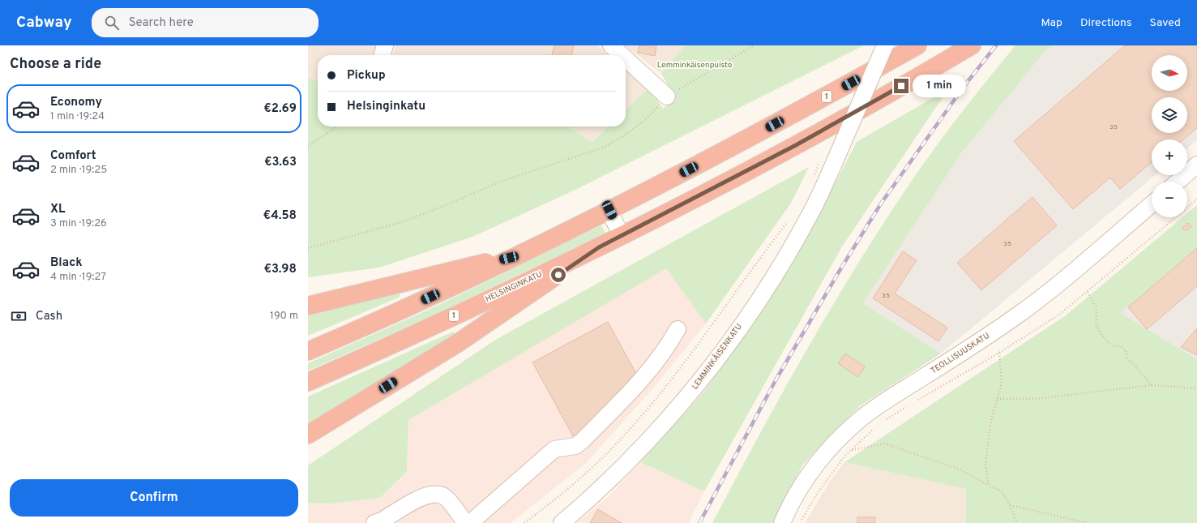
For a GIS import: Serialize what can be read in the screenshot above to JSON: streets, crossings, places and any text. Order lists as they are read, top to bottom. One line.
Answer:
{"streets":{"highway":["1","HELSINGINKATU"],"street":["TEOLLISUUSKATU","LEMMINKÄISENKATU"]},"parks":["Lemminkäisenpuisto"],"house_numbers":["35","35","35"],"north":"right","page":{"header":"Cabway","search":"Search here","nav":["Map","Directions","Saved"],"heading":"Choose a ride","map_buttons":["+","−"],"banner":["Pickup","Helsinginkatu"],"bubble":"1 min","list":[{"name":"Economy","note":"1 min · 19:24","value":"€2.69"},{"name":"Comfort","note":"2 min · 19:25","value":"€3.63"},{"name":"XL","note":"3 min · 19:26","value":"€4.58"},{"name":"Black","note":"4 min · 19:27","value":"€3.98"}],"pay":["Cash","190 m"],"buttons":"Confirm"}}
